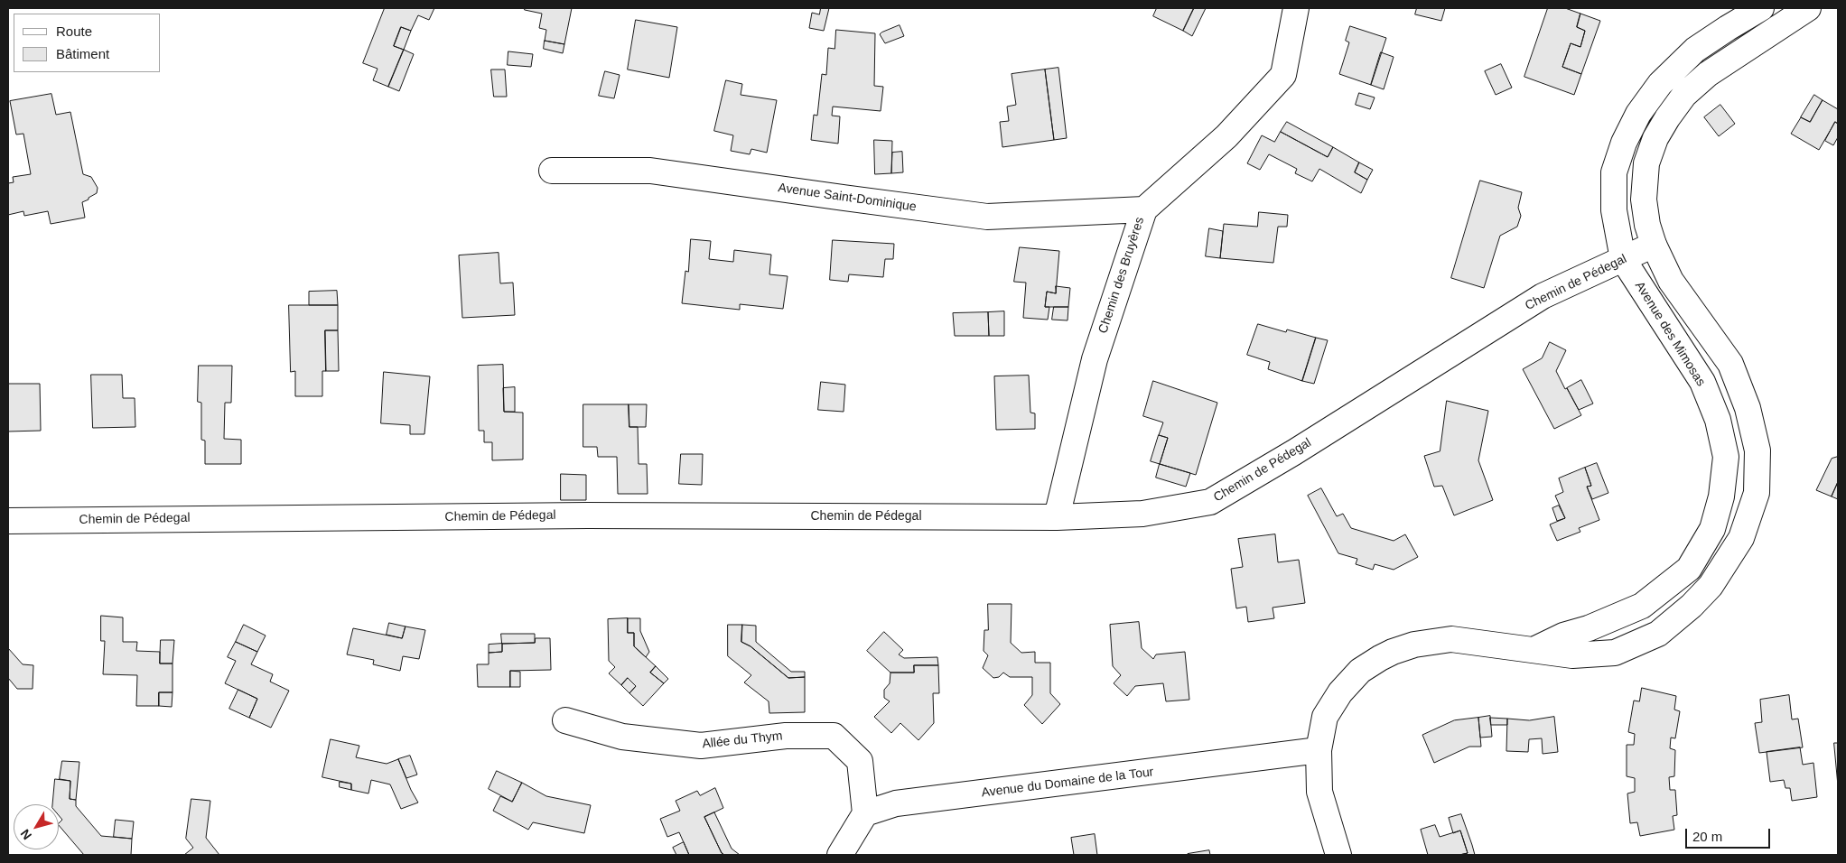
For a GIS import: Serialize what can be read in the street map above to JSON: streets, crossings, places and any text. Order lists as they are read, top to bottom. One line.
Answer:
{"streets":{"street":["Avenue Saint-Dominique","Chemin des Bruyères","Chemin de Pédegal","Avenue des Mimosas","Allée du Thym","Avenue du Domaine de la Tour"]},"crossings":[["Avenue Saint-Dominique","Chemin des Bruyères"],["Chemin des Bruyères","Chemin de Pédegal"],["Chemin de Pédegal","Avenue des Mimosas"],["Allée du Thym","Avenue du Domaine de la Tour"]],"legend":["Route","Bâtiment"],"scale_bar":"20 m","north":"bottom left"}
